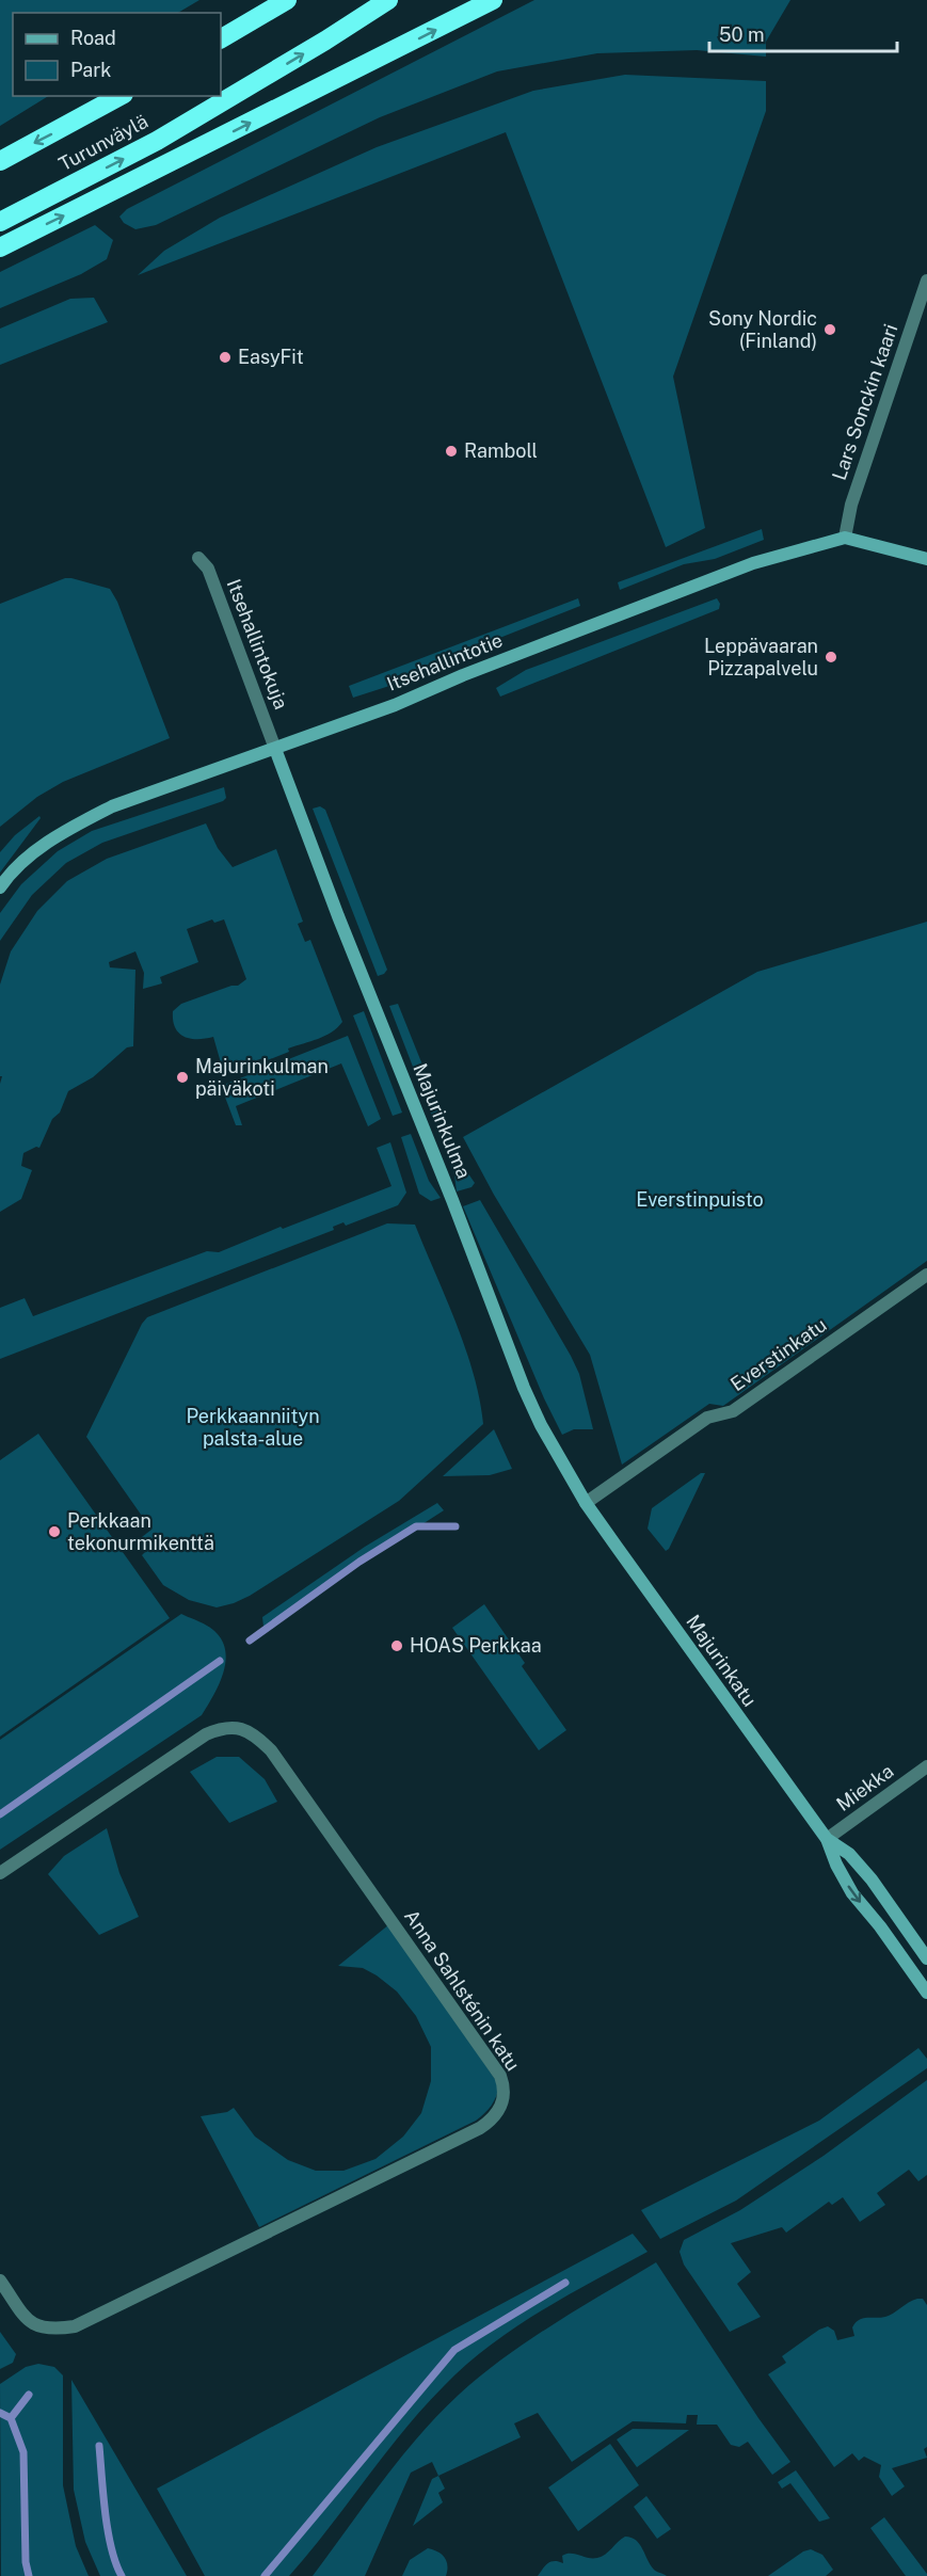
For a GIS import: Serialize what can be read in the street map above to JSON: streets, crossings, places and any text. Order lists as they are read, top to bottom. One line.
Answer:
{"streets":{"highway":["Turunväylä"],"street":["Lars Sonckin kaari","Itsehallintokuja","Itsehallintotie","Majurinkulma","Everstinkatu","Majurinkatu","Miekka","Anna Sahlsténin katu"]},"crossings":[["Lars Sonckin kaari","Itsehallintotie"],["Itsehallintokuja","Itsehallintotie"],["Itsehallintokuja","Majurinkulma"],["Itsehallintotie","Majurinkulma"],["Majurinkulma","Everstinkatu"],["Majurinkulma","Majurinkatu"],["Everstinkatu","Majurinkatu"],["Majurinkatu","Miekka"]],"parks":["Everstinpuisto","Perkkaanniityn palsta-alue"],"places":["Sony Nordic (Finland)","EasyFit","Ramboll","Leppävaaran Pizzapalvelu","Majurinkulman päiväkoti","Perkkaan tekonurmikenttä","HOAS Perkkaa"],"legend":["Road","Park"],"scale_bar":"50 m"}
